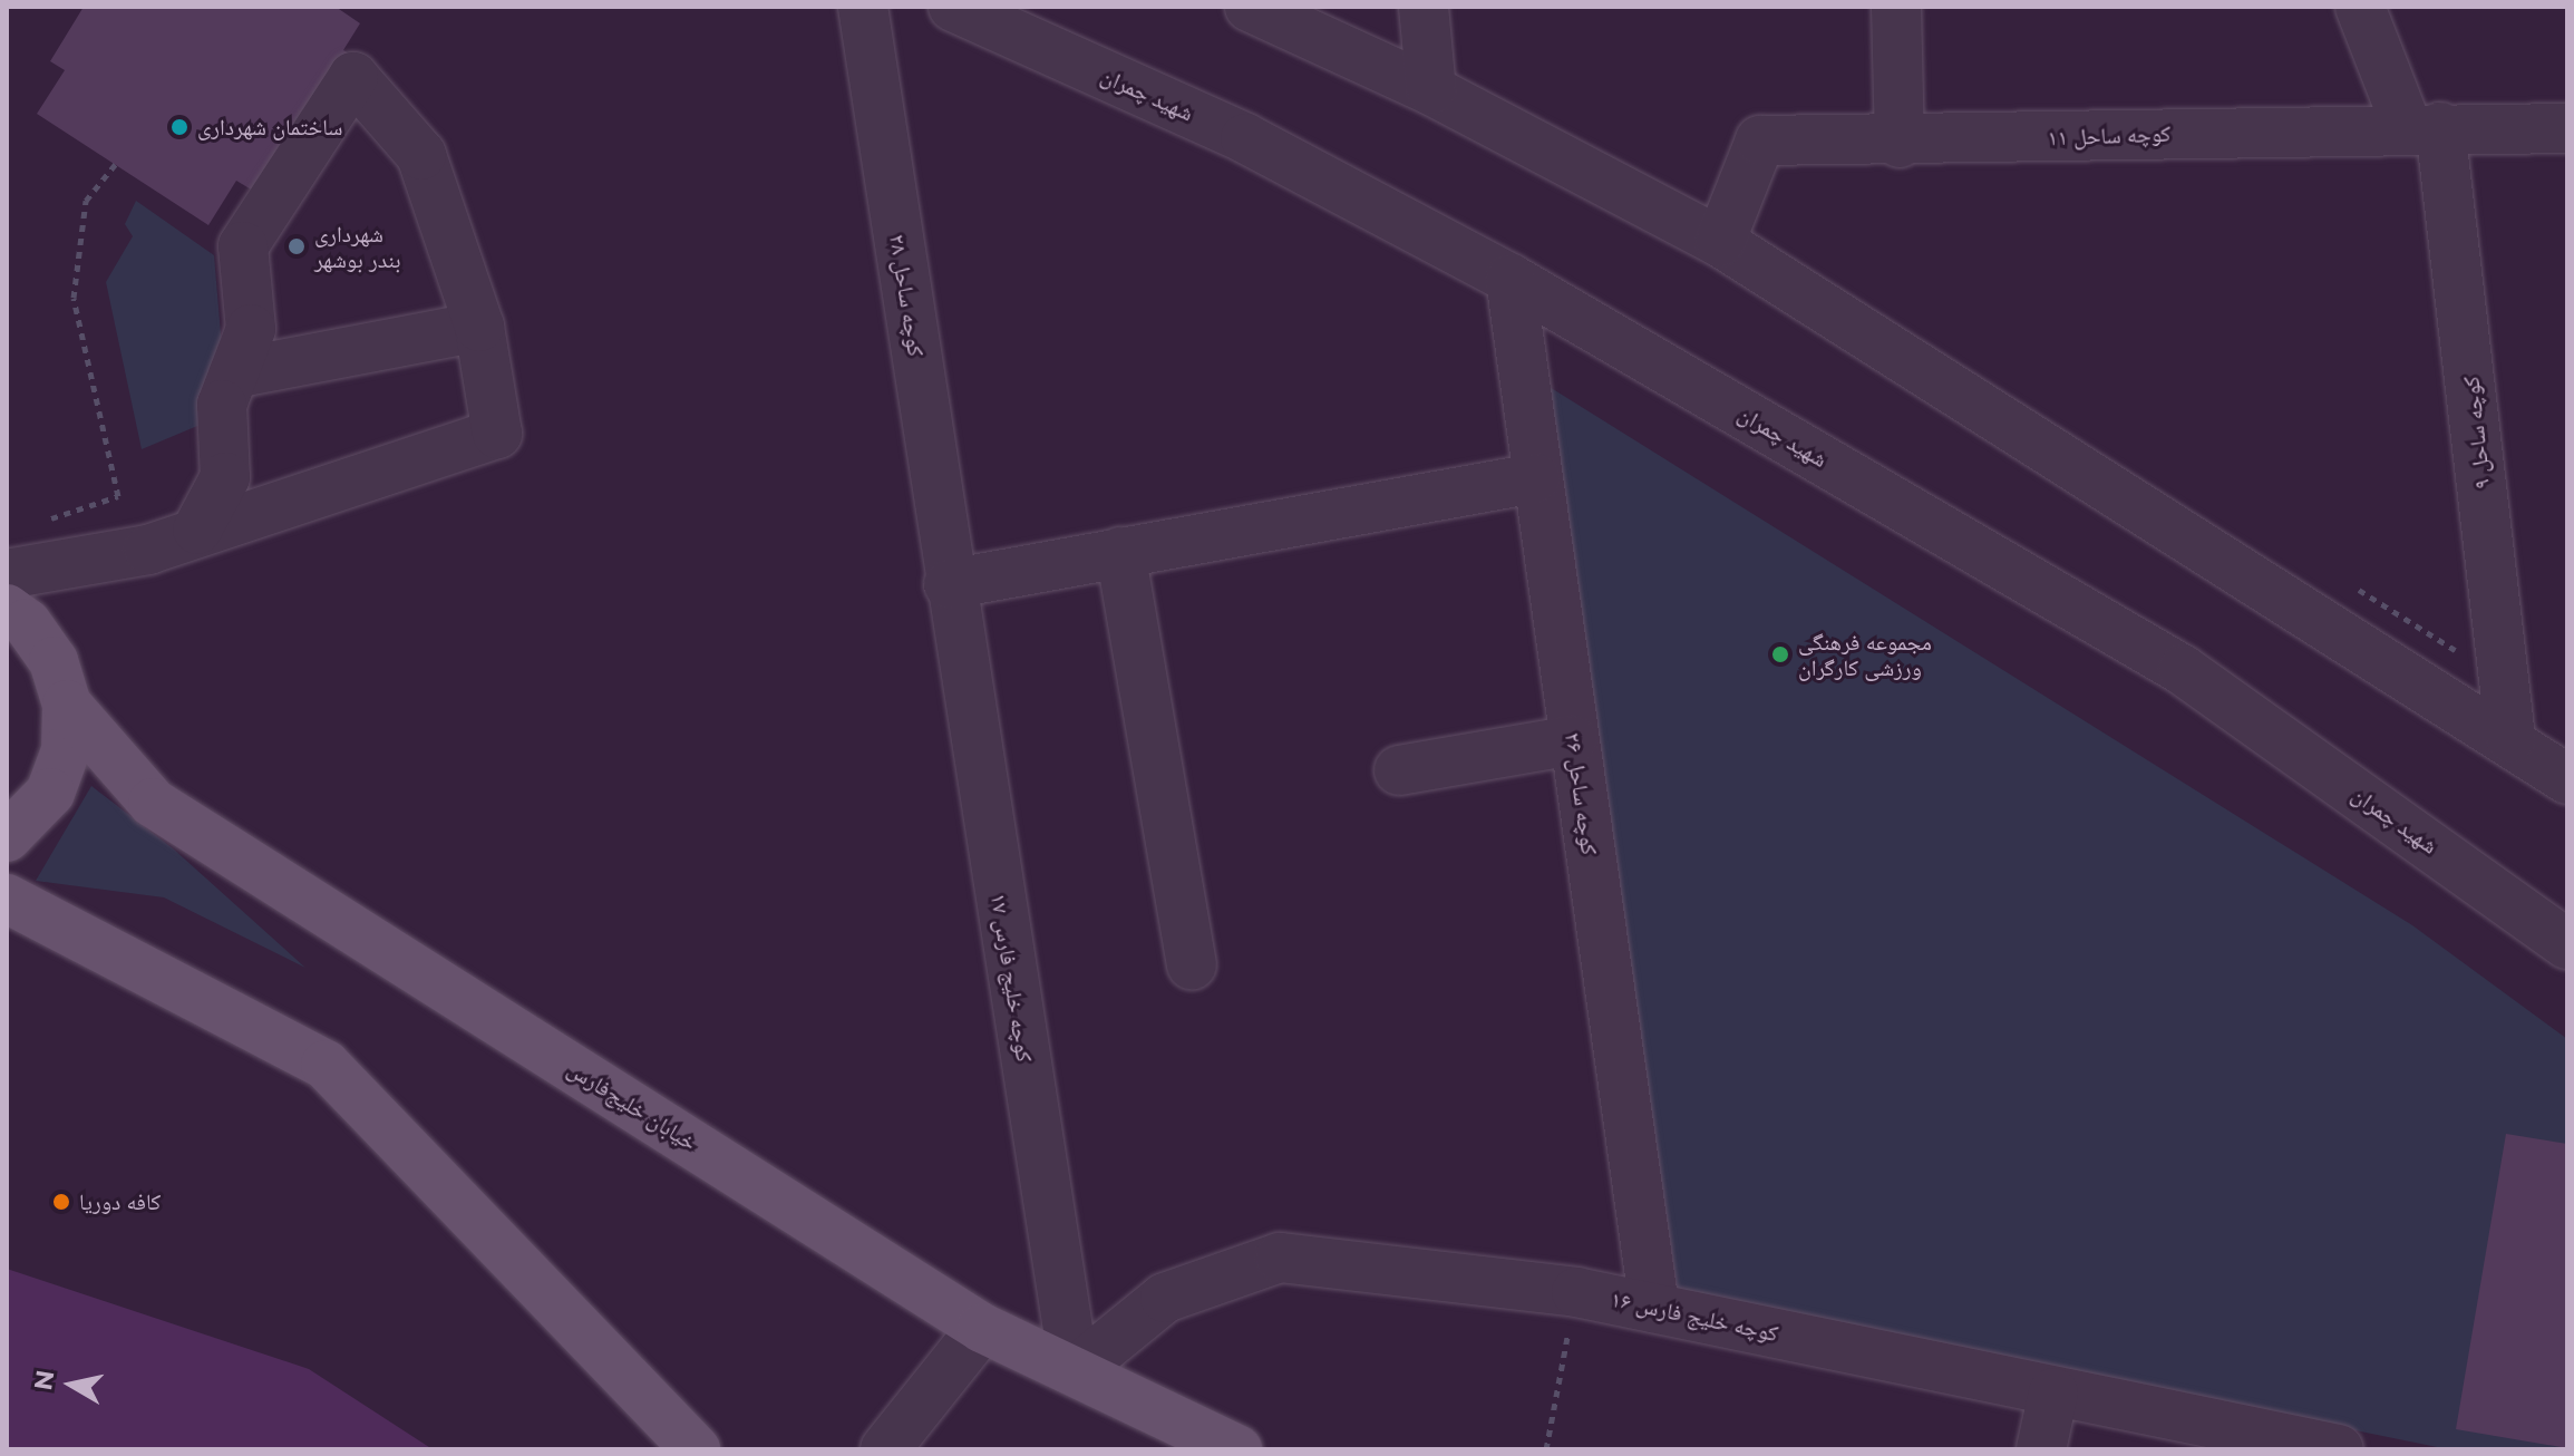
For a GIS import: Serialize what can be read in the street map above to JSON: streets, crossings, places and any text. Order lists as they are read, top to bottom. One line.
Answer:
{"streets":{"main road":["خیابان خلیج‌فارس"],"street":["شهید چمران","کوچه ساحل ۱۱","کوچه ساحل ۲۸","کوچه ساحل ۹","کوچه ساحل ۲۶","کوچه خلیج فارس ۱۷","کوچه خلیج فارس ۱۶"]},"crossings":[["شهید چمران","کوچه ساحل ۲۶"],["کوچه ساحل ۱۱","کوچه ساحل ۹"],["کوچه ساحل ۲۸","کوچه خلیج فارس ۱۷"],["کوچه ساحل ۲۶","کوچه خلیج فارس ۱۶"],["کوچه خلیج فارس ۱۷","خیابان خلیج‌فارس"],["کوچه خلیج فارس ۱۷","کوچه خلیج فارس ۱۶"],["خیابان خلیج‌فارس","کوچه خلیج فارس ۱۶"]],"places":["ساختمان شهرداری","شهرداری بندر بوشهر","مجموعه فرهنگی ورزشی کارگران","کافه دوریا"],"north":"left"}
